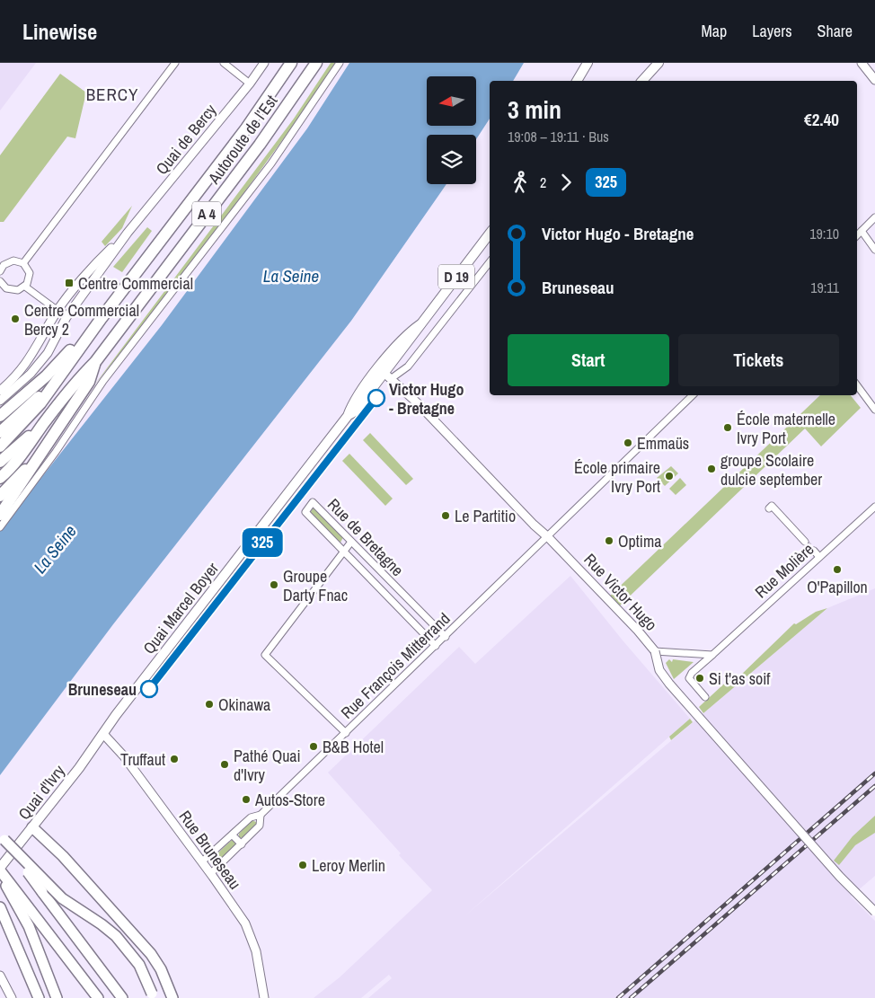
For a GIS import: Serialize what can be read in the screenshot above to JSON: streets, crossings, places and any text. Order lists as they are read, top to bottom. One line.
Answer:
{"streets":{"highway":["Autoroute de l’Est","A 4"],"main road":["Quai de Bercy","D 19","Rue Victor Hugo","Quai Marcel Boyer","Quai d'Ivry","Rue Bruneseau"],"street":["Rue de Bretagne","Rue Molière","Rue François Mitterrand"]},"crossings":[["Autoroute de l’Est","A 4"],["Rue de Bretagne","Rue François Mitterrand"],["Rue Victor Hugo","Quai Marcel Boyer"],["Rue Victor Hugo","Rue François Mitterrand"],["Quai Marcel Boyer","Quai d'Ivry"],["Quai Marcel Boyer","Rue Bruneseau"],["Rue François Mitterrand","Rue Bruneseau"],["Quai d'Ivry","Rue Bruneseau"]],"districts":["BERCY"],"water":["La Seine"],"places":{"transit":["Centre Commercial"],"other":["Centre Commercial Bercy 2","Victor Hugo - Bretagne","École maternelle Ivry Port","Emmaüs","groupe Scolaire dulcie september","École primaire Ivry Port","Le Partitio","Optima","O'Papillon","Groupe Darty Fnac","Si t'as soif","Bruneseau","Okinawa","B&B Hotel","Truffaut","Pathé Quai d'Ivry","Autos-Store","Leroy Merlin"]},"lines":["bus line 325"],"north":"left","page":{"header":"Linewise","nav":["Map","Layers","Share"],"on_map":"325","heading":["3 min","19:08 – 19:11 · Bus","€2.40"],"legs":["2","325"],"list":[{"name":"Victor Hugo - Bretagne","value":"19:10"},{"name":"Bruneseau","value":"19:11"}],"buttons":["Start","Tickets"]}}
